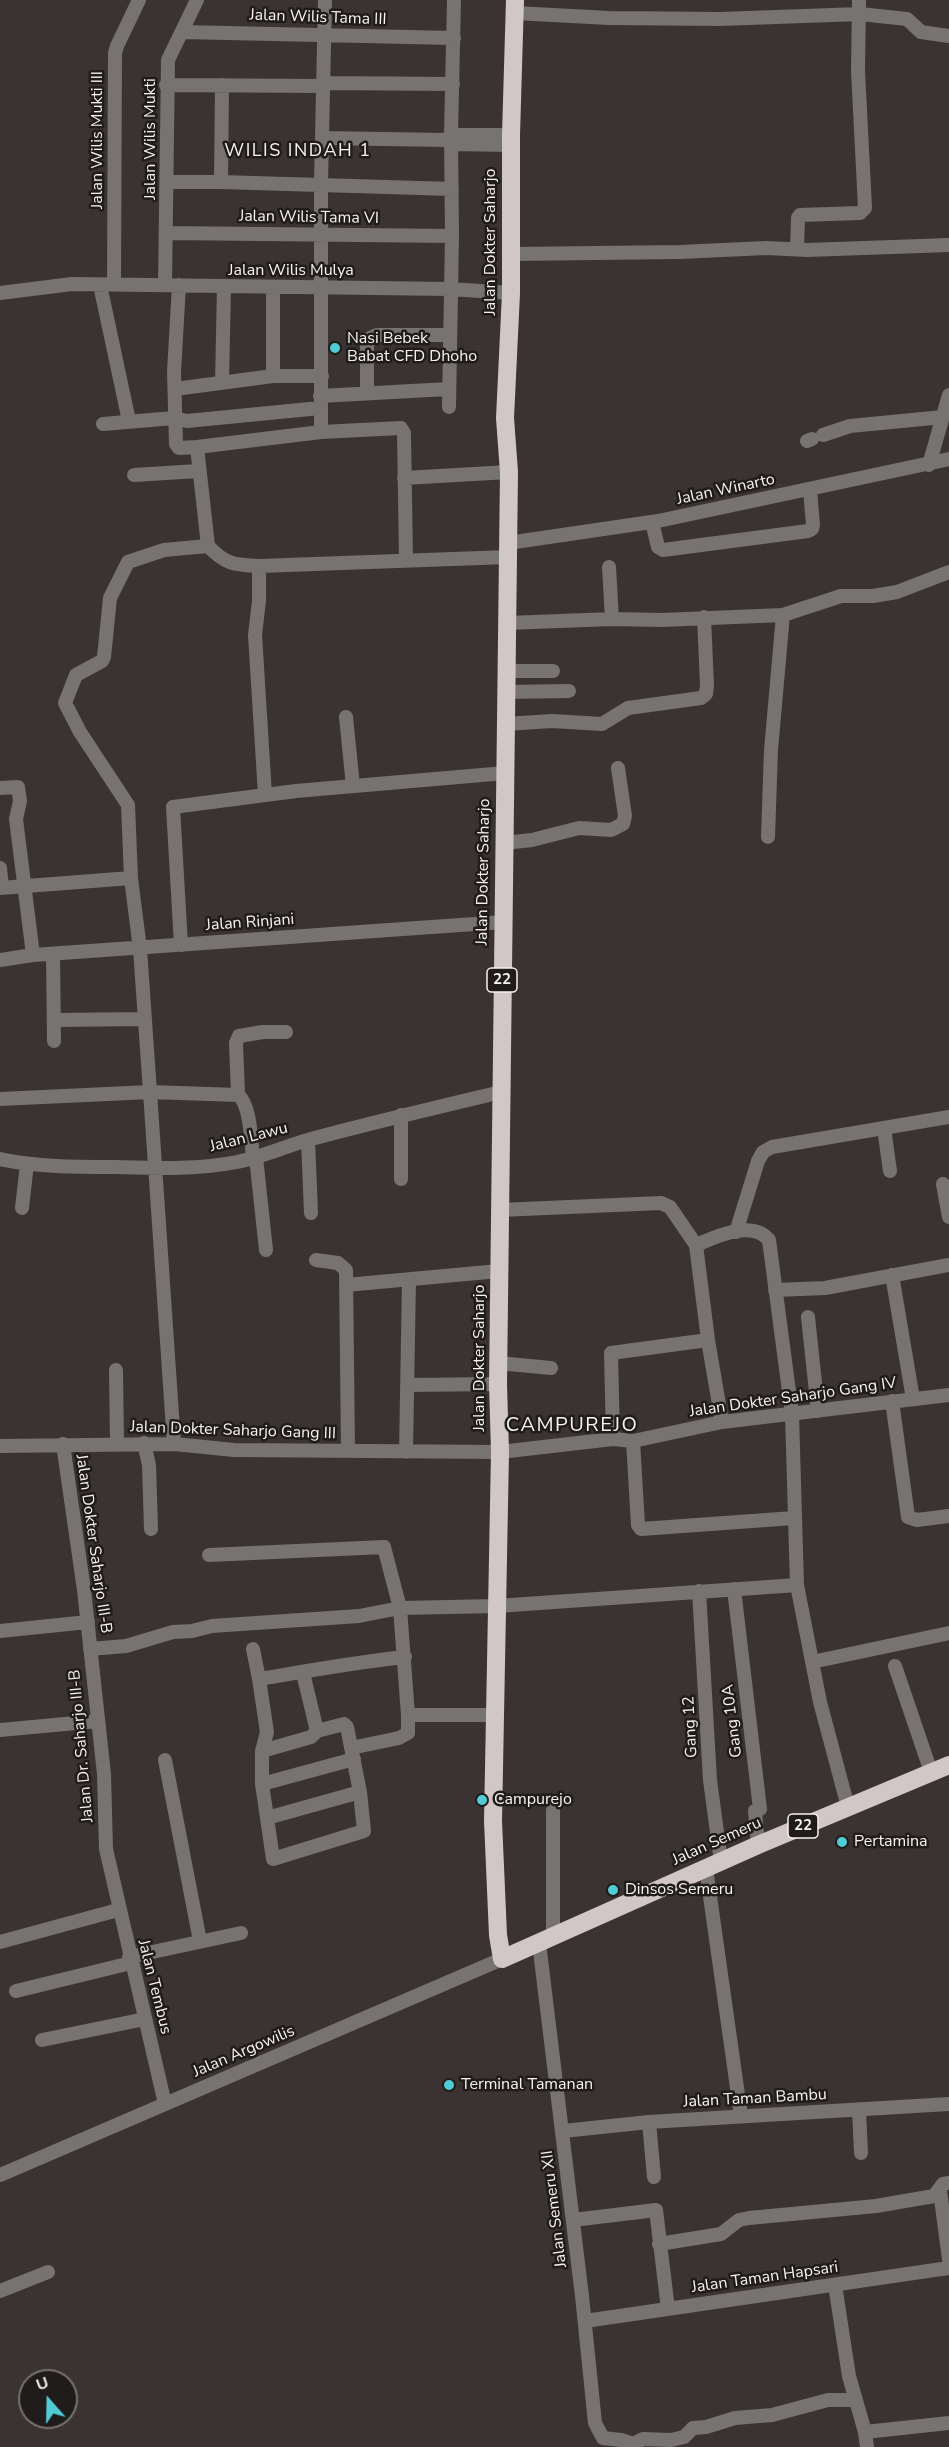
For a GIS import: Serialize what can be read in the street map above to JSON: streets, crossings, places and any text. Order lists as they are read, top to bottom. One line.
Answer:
{"streets":{"highway":["Jalan Dokter Saharjo","22","Jalan Semeru"],"street":["Jalan Wilis Tama III","Jalan Wilis Mukti","Jalan Wilis Mukti III","Jalan Wilis Tama VI","Jalan Wilis Mulya","Jalan Winarto","Jalan Rinjani","Jalan Lawu","Jalan Dokter Saharjo Gang IV","Jalan Dokter Saharjo Gang III","Jalan Dokter Saharjo III-B","Gang 10A","Gang 12","Jalan Dr. Saharjo III-B","Jalan Tembus","Jalan Argowilis","Jalan Taman Bambu","Jalan Semeru XII","Jalan Taman Hapsari"]},"crossings":[["Jalan Wilis Tama III","Jalan Wilis Mukti"],["Jalan Wilis Mukti","Jalan Wilis Tama VI"],["Jalan Wilis Mukti","Jalan Wilis Mulya"],["Jalan Wilis Mukti III","Jalan Wilis Mulya"],["Jalan Dokter Saharjo","Jalan Wilis Mulya"],["Jalan Dokter Saharjo","Jalan Winarto"],["Jalan Dokter Saharjo","Jalan Rinjani"],["Jalan Dokter Saharjo","Jalan Lawu"],["Jalan Dokter Saharjo","Jalan Dokter Saharjo Gang IV"],["Jalan Dokter Saharjo","Jalan Dokter Saharjo Gang III"],["Jalan Dokter Saharjo","Jalan Semeru"],["Jalan Dokter Saharjo","Jalan Argowilis"],["Jalan Dokter Saharjo Gang IV","Jalan Dokter Saharjo Gang III"],["Jalan Dokter Saharjo Gang III","Jalan Dokter Saharjo III-B"],["Jalan Dokter Saharjo III-B","Jalan Dr. Saharjo III-B"],["Gang 10A","Jalan Semeru"],["Gang 12","Jalan Semeru"],["Gang 12","Jalan Taman Bambu"],["Jalan Dr. Saharjo III-B","Jalan Tembus"],["Jalan Semeru","Jalan Argowilis"],["Jalan Semeru","Jalan Semeru XII"],["Jalan Tembus","Jalan Argowilis"],["Jalan Taman Bambu","Jalan Semeru XII"],["Jalan Semeru XII","Jalan Taman Hapsari"]],"districts":["WILIS INDAH 1","CAMPUREJO"],"places":["Nasi Bebek Babat CFD Dhoho","Campurejo","Pertamina","Dinsos Semeru","Terminal Tamanan"],"north":"top"}
